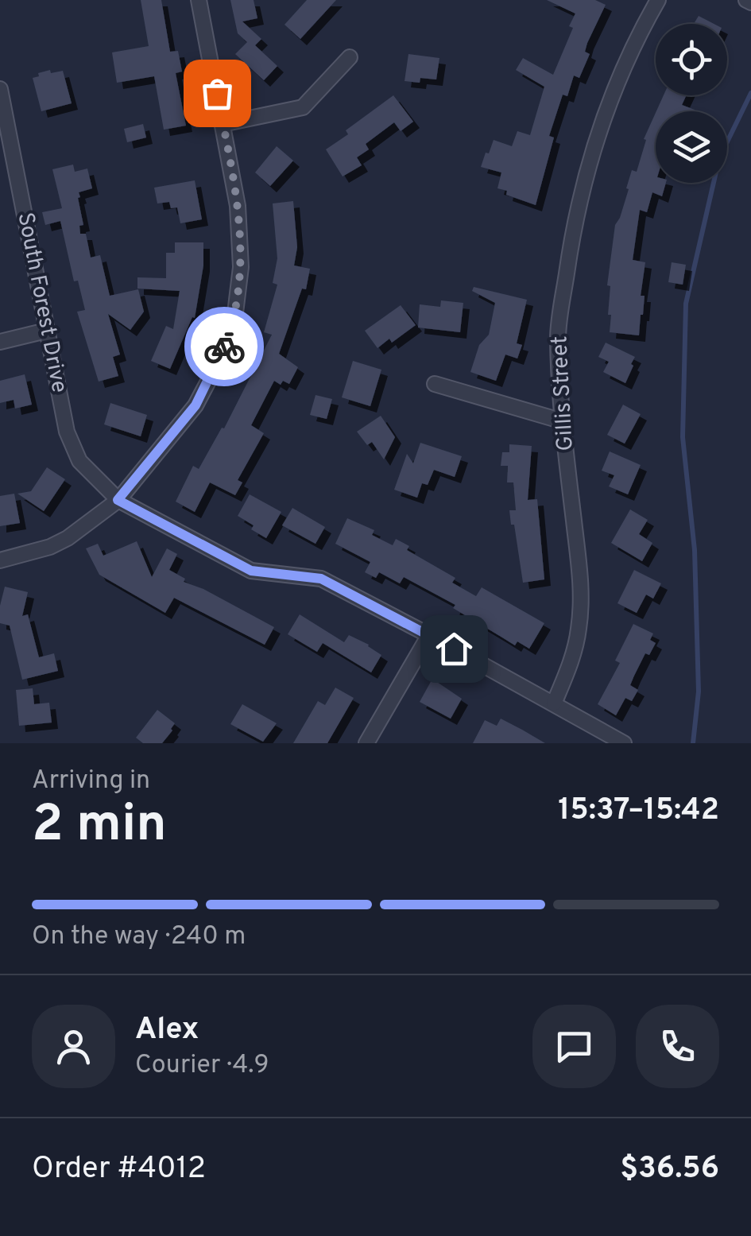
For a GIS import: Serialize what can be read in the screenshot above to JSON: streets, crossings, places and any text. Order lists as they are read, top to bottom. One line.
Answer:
{"streets":{"street":["South Forest Drive","Gillis Street"]},"crossings":[["South Forest Drive","Gillis Street"]],"page":{"heading":["2 min","Arriving in","15:37–15:42"],"panel":["Alex","Courier · 4.9","Order #4012","$36.56"],"bar":"On the way · 240 m"}}
